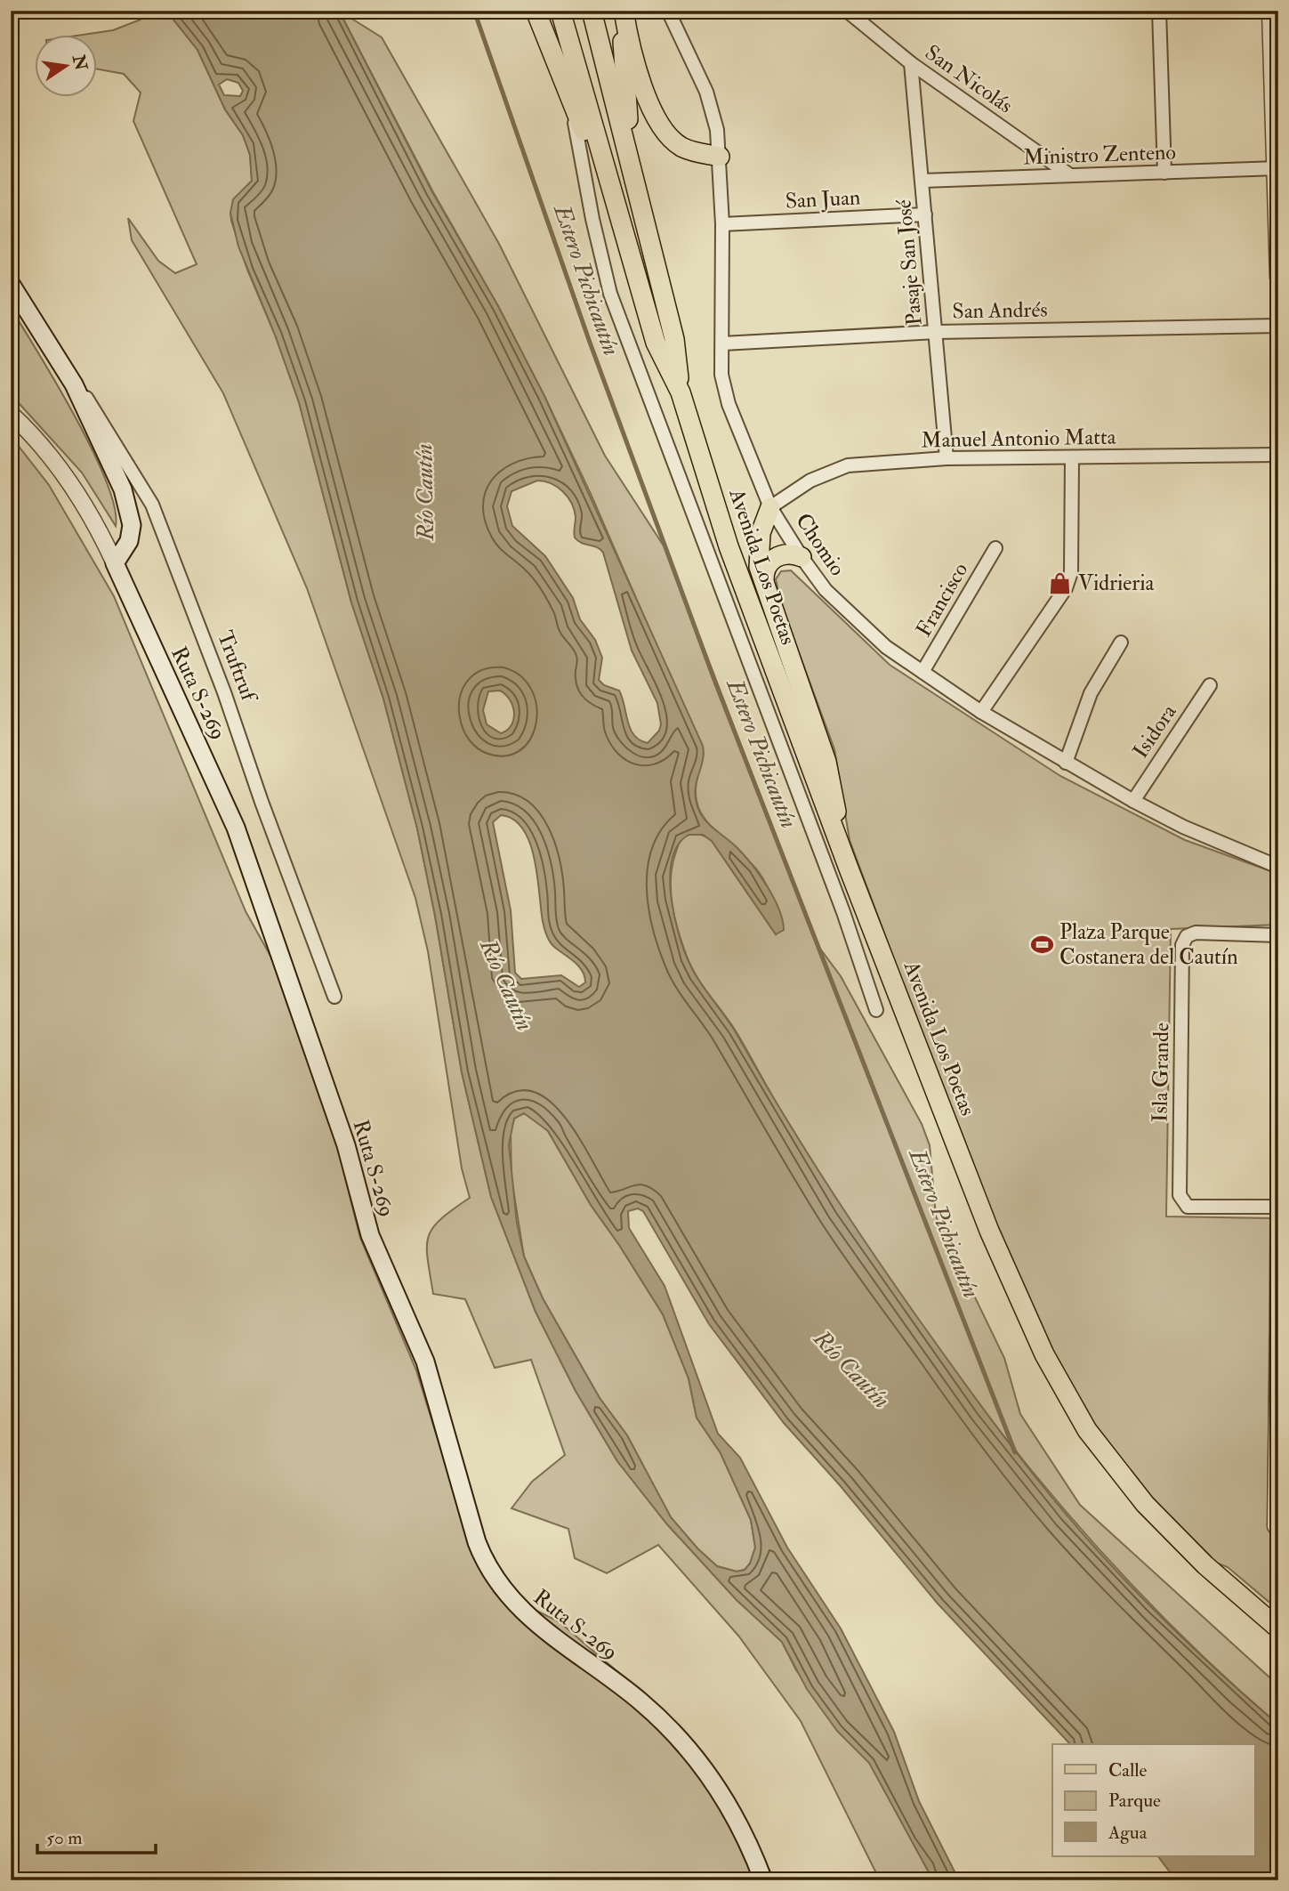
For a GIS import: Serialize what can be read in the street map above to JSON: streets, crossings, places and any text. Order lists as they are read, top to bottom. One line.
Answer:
{"streets":{"main road":["Avenida Los Poetas","Truftruf","Ruta S-269"],"street":["San Nicolás","Ministro Zenteno","San Juan","Pasaje San José","San Andrés","Manuel Antonio Matta","Chomio","Francisco","Isidora","Isla Grande"]},"crossings":[["San Nicolás","Ministro Zenteno"],["San Nicolás","Pasaje San José"],["Ministro Zenteno","Pasaje San José"],["San Juan","Pasaje San José"],["San Juan","Chomio"],["Pasaje San José","San Andrés"],["Pasaje San José","Manuel Antonio Matta"],["San Andrés","Chomio"],["Manuel Antonio Matta","Chomio"],["Chomio","Francisco"],["Chomio","Isidora"],["Truftruf","Ruta S-269"]],"water":["Estero Pichicautín","Río Cautín"],"places":{"shop":["Vidrieria"],"sports":["Plaza Parque Costanera del Cautín"]},"legend":["Calle","Parque","Agua"],"scale_bar":"50 m","north":"right"}
